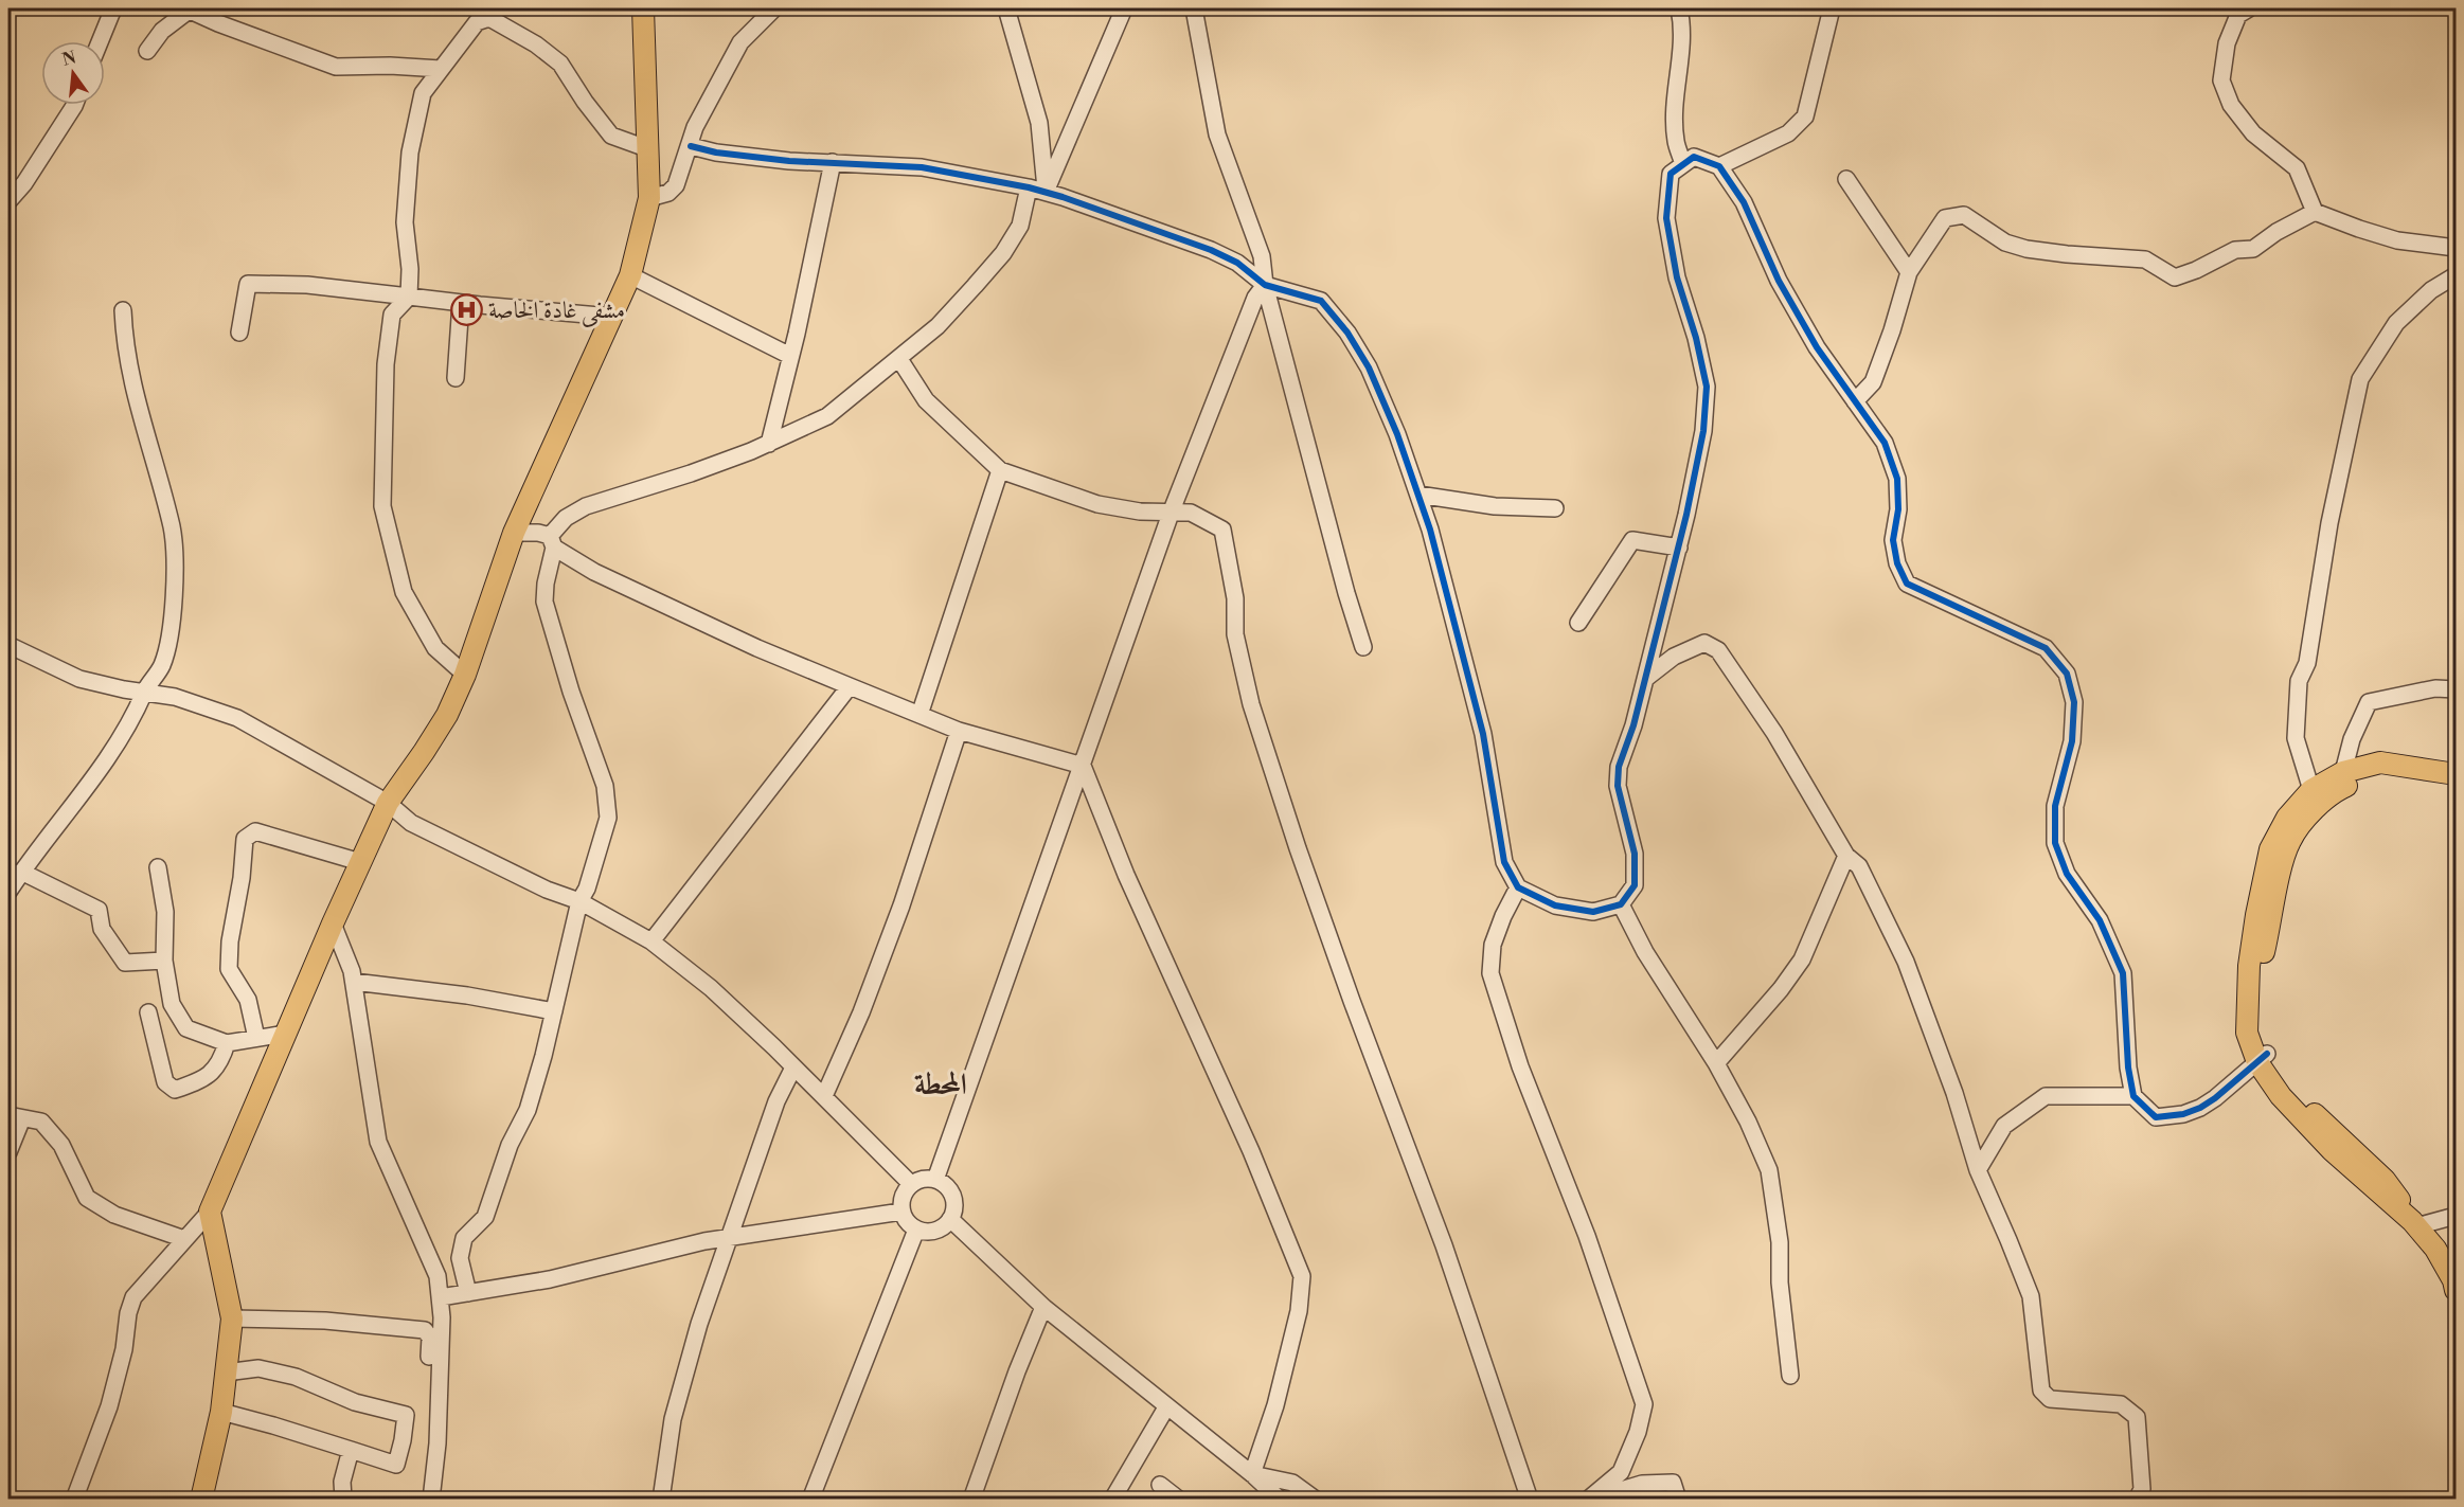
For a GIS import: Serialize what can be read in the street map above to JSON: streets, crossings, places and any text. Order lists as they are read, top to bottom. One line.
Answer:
{"districts":["المحطة"],"places":{"hospital":["مشفى غادة الخاصة"]},"north":"top"}
